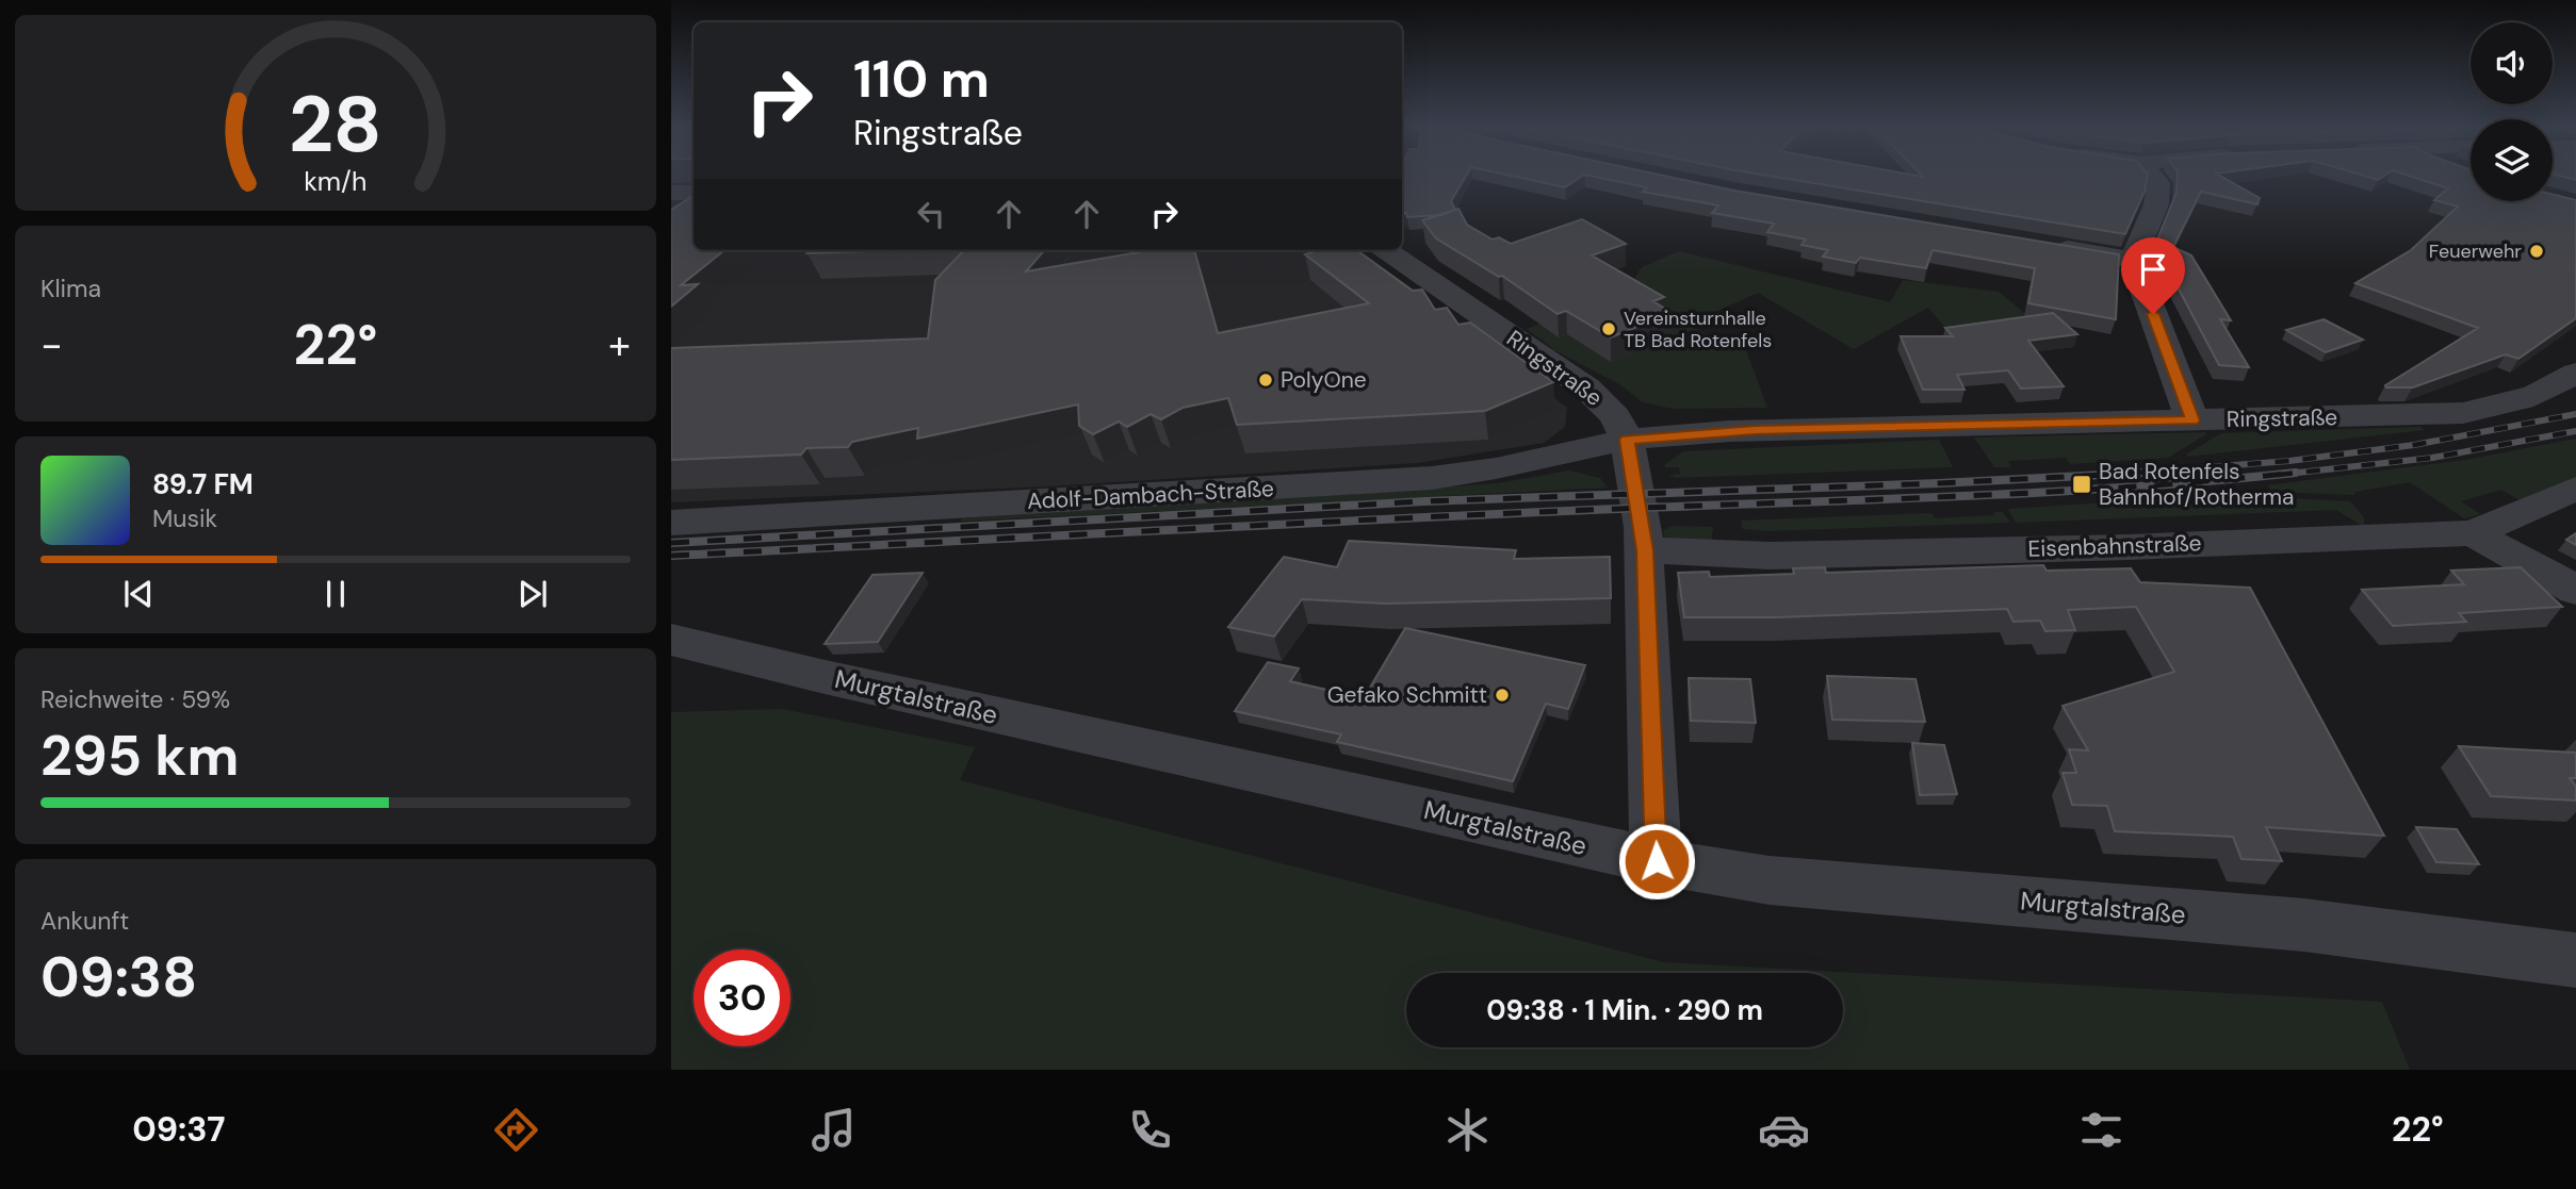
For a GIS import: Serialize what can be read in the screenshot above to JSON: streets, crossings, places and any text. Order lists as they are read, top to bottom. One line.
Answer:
{"streets":{"street":["Ringstraße","Adolf-Dambach-Straße","Eisenbahnstraße","Murgtalstraße"]},"crossings":[["Ringstraße","Adolf-Dambach-Straße"]],"places":{"other":["Feuerwehr","Vereinsturnhalle TB Bad Rotenfels","PolyOne","Gefako Schmitt"],"transit":["Bad Rotenfels Bahnhof/Rotherma"]},"page":{"turn":["110 m","Ringstraße"],"tile":["Klima",["Reichweite · 59%","295 km"],["Ankunft","09:38"]],"heat":["−","22°","+"],"song":["89.7 FM","Musik"],"limit":"30","trip":"09:38 · 1 Min. · 290 m","tabs":["09:37","22°"],"gauge":["28","km/h"]}}
